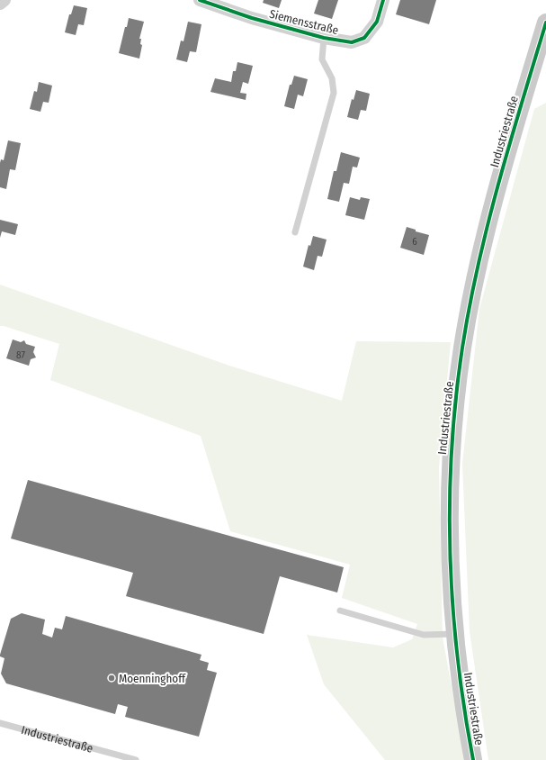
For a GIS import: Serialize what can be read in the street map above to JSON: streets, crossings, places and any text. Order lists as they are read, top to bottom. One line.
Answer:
{"streets":{"street":["Siemensstraße","Industriestraße"]},"places":["Moenninghoff"],"house_numbers":["6","87"]}
